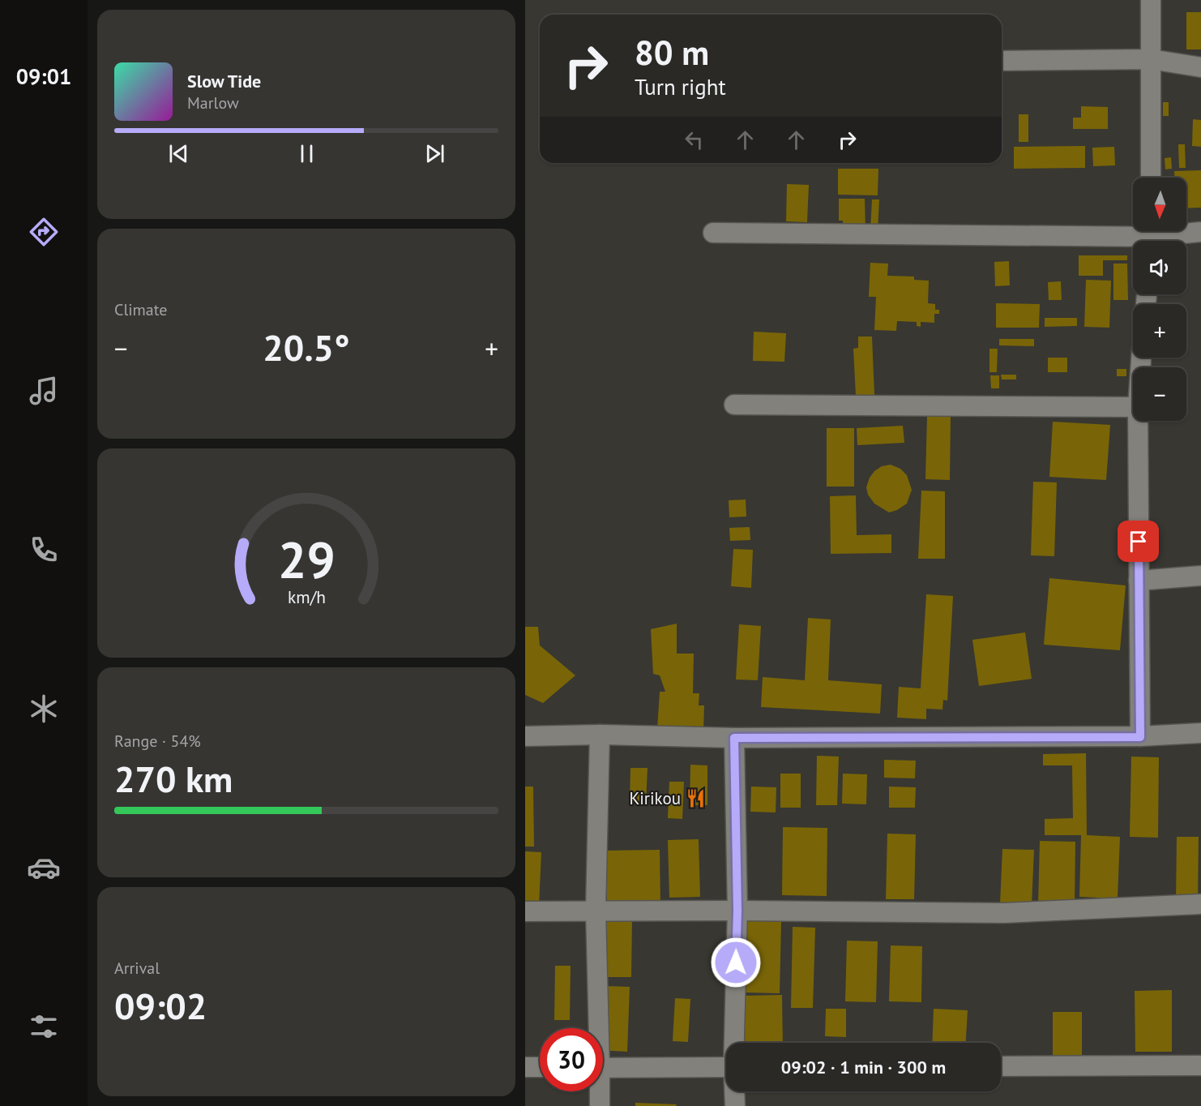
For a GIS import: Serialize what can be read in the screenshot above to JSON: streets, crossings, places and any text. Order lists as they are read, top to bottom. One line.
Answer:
{"places":{"restaurant":["Kirikou"]},"north":"bottom","page":{"tabs":"09:01","turn":["80 m","Turn right"],"song":["Slow Tide","Marlow"],"map_buttons":["+","−"],"tile":["Climate",["Range · 54%","270 km"],["Arrival","09:02"]],"heat":["−","20.5°","+"],"limit":"30","trip":"09:02 · 1 min · 300 m","gauge":["29","km/h"]}}
